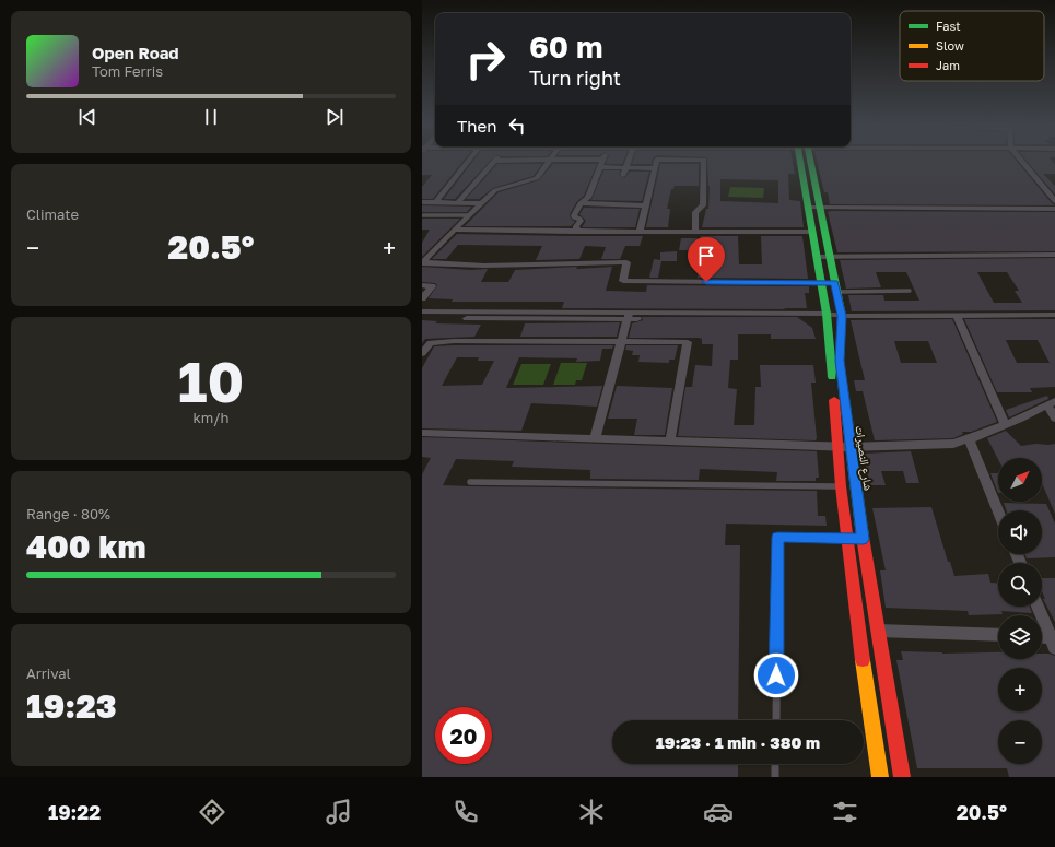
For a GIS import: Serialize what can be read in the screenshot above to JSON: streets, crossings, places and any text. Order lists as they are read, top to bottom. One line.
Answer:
{"streets":{"main road":["شارع النصيرات"]},"legend":["Fast","Slow","Jam"],"north":"top right","page":{"turn":["60 m","Turn right"],"song":["Open Road","Tom Ferris"],"then":"Then","tile":["Climate",["10","km/h"],["Range · 80%","400 km"],["Arrival","19:23"]],"heat":["−","20.5°","+"],"map_buttons":["+","−"],"limit":"20","trip":"19:23 · 1 min · 380 m","tabs":["19:22","20.5°"]}}
